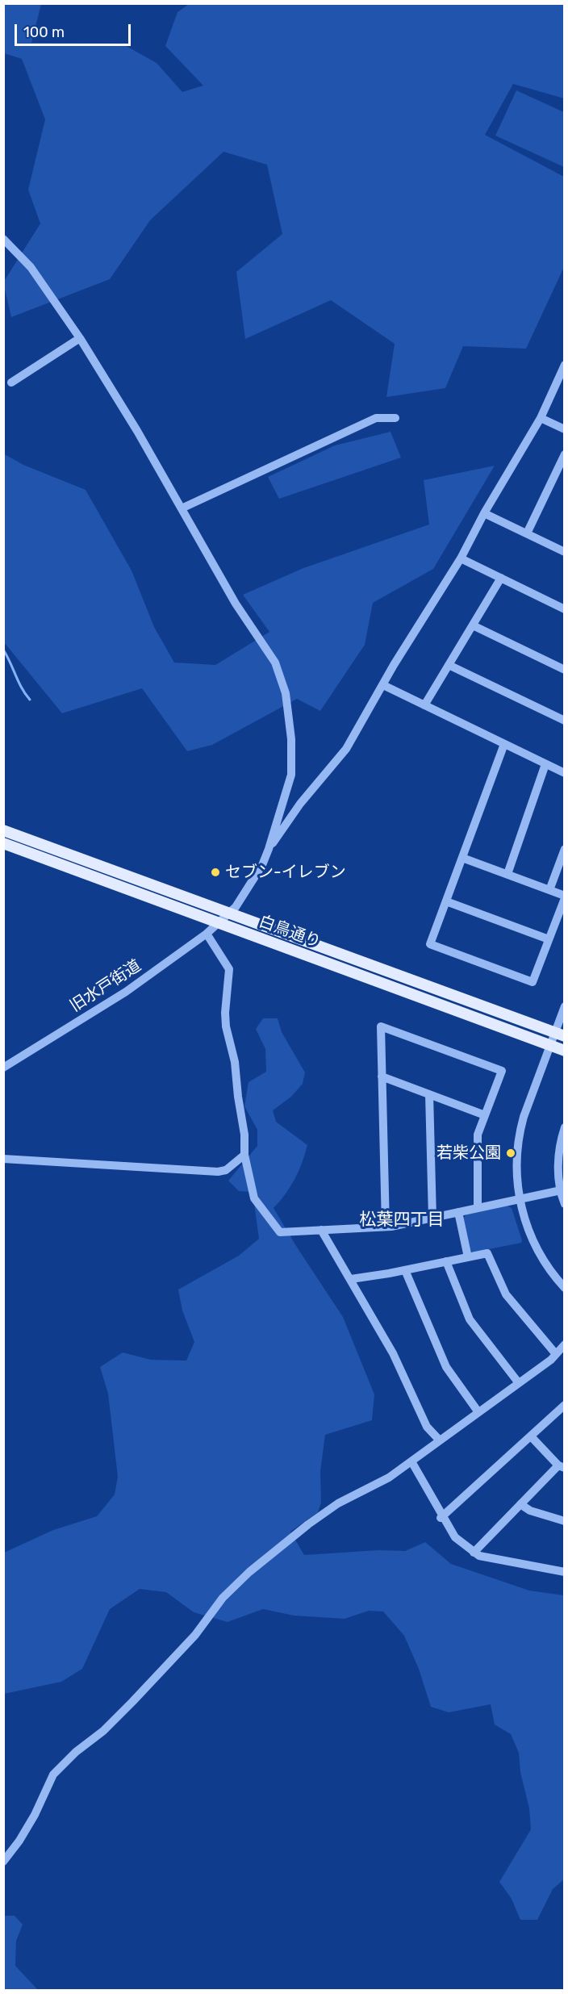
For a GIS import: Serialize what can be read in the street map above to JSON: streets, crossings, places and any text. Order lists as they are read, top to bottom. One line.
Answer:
{"streets":{"main road":["白鳥通り"],"street":["旧水戸街道"]},"crossings":[["白鳥通り","旧水戸街道"]],"districts":["松葉四丁目"],"places":["セブン-イレブン","若柴公園"],"scale_bar":"100 m"}
